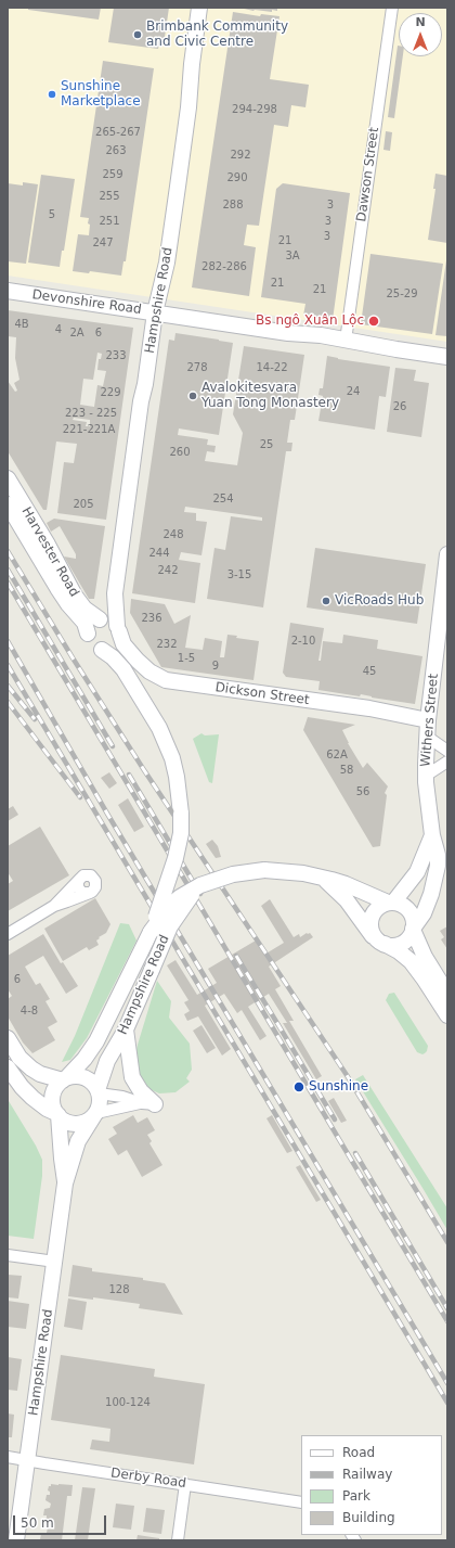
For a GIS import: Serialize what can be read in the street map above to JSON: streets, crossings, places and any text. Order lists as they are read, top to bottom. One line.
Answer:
{"streets":{"street":["Dawson Street","Hampshire Road","Devonshire Road","Harvester Road","Dickson Street","Withers Street","Derby Road"]},"crossings":[["Dawson Street","Devonshire Road"],["Hampshire Road","Devonshire Road"],["Hampshire Road","Harvester Road"],["Hampshire Road","Dickson Street"],["Hampshire Road","Withers Street"],["Hampshire Road","Derby Road"],["Harvester Road","Dickson Street"],["Dickson Street","Withers Street"]],"places":["Brimbank Community and Civic Centre","Sunshine Marketplace","Bs ngô Xuân Lộc","Avalokitesvara Yuan Tong Monastery","VicRoads Hub","Sunshine"],"house_numbers":["294-298","265-267","263","292","259","290","255","288","3","5","251","3","3","21","247","3A","282-286","21","21","25-29","4B","4","2A","6","233","278","14-22","24","229","26","223 - 225","221-221A","25","260","254","205","248","244","242","3-15","236","2-10","232","1-5","9","45","62A","58","56","6","4-8","128","100-124"],"legend":["Road","Railway","Park","Building"],"scale_bar":"50 m","north":"top"}
